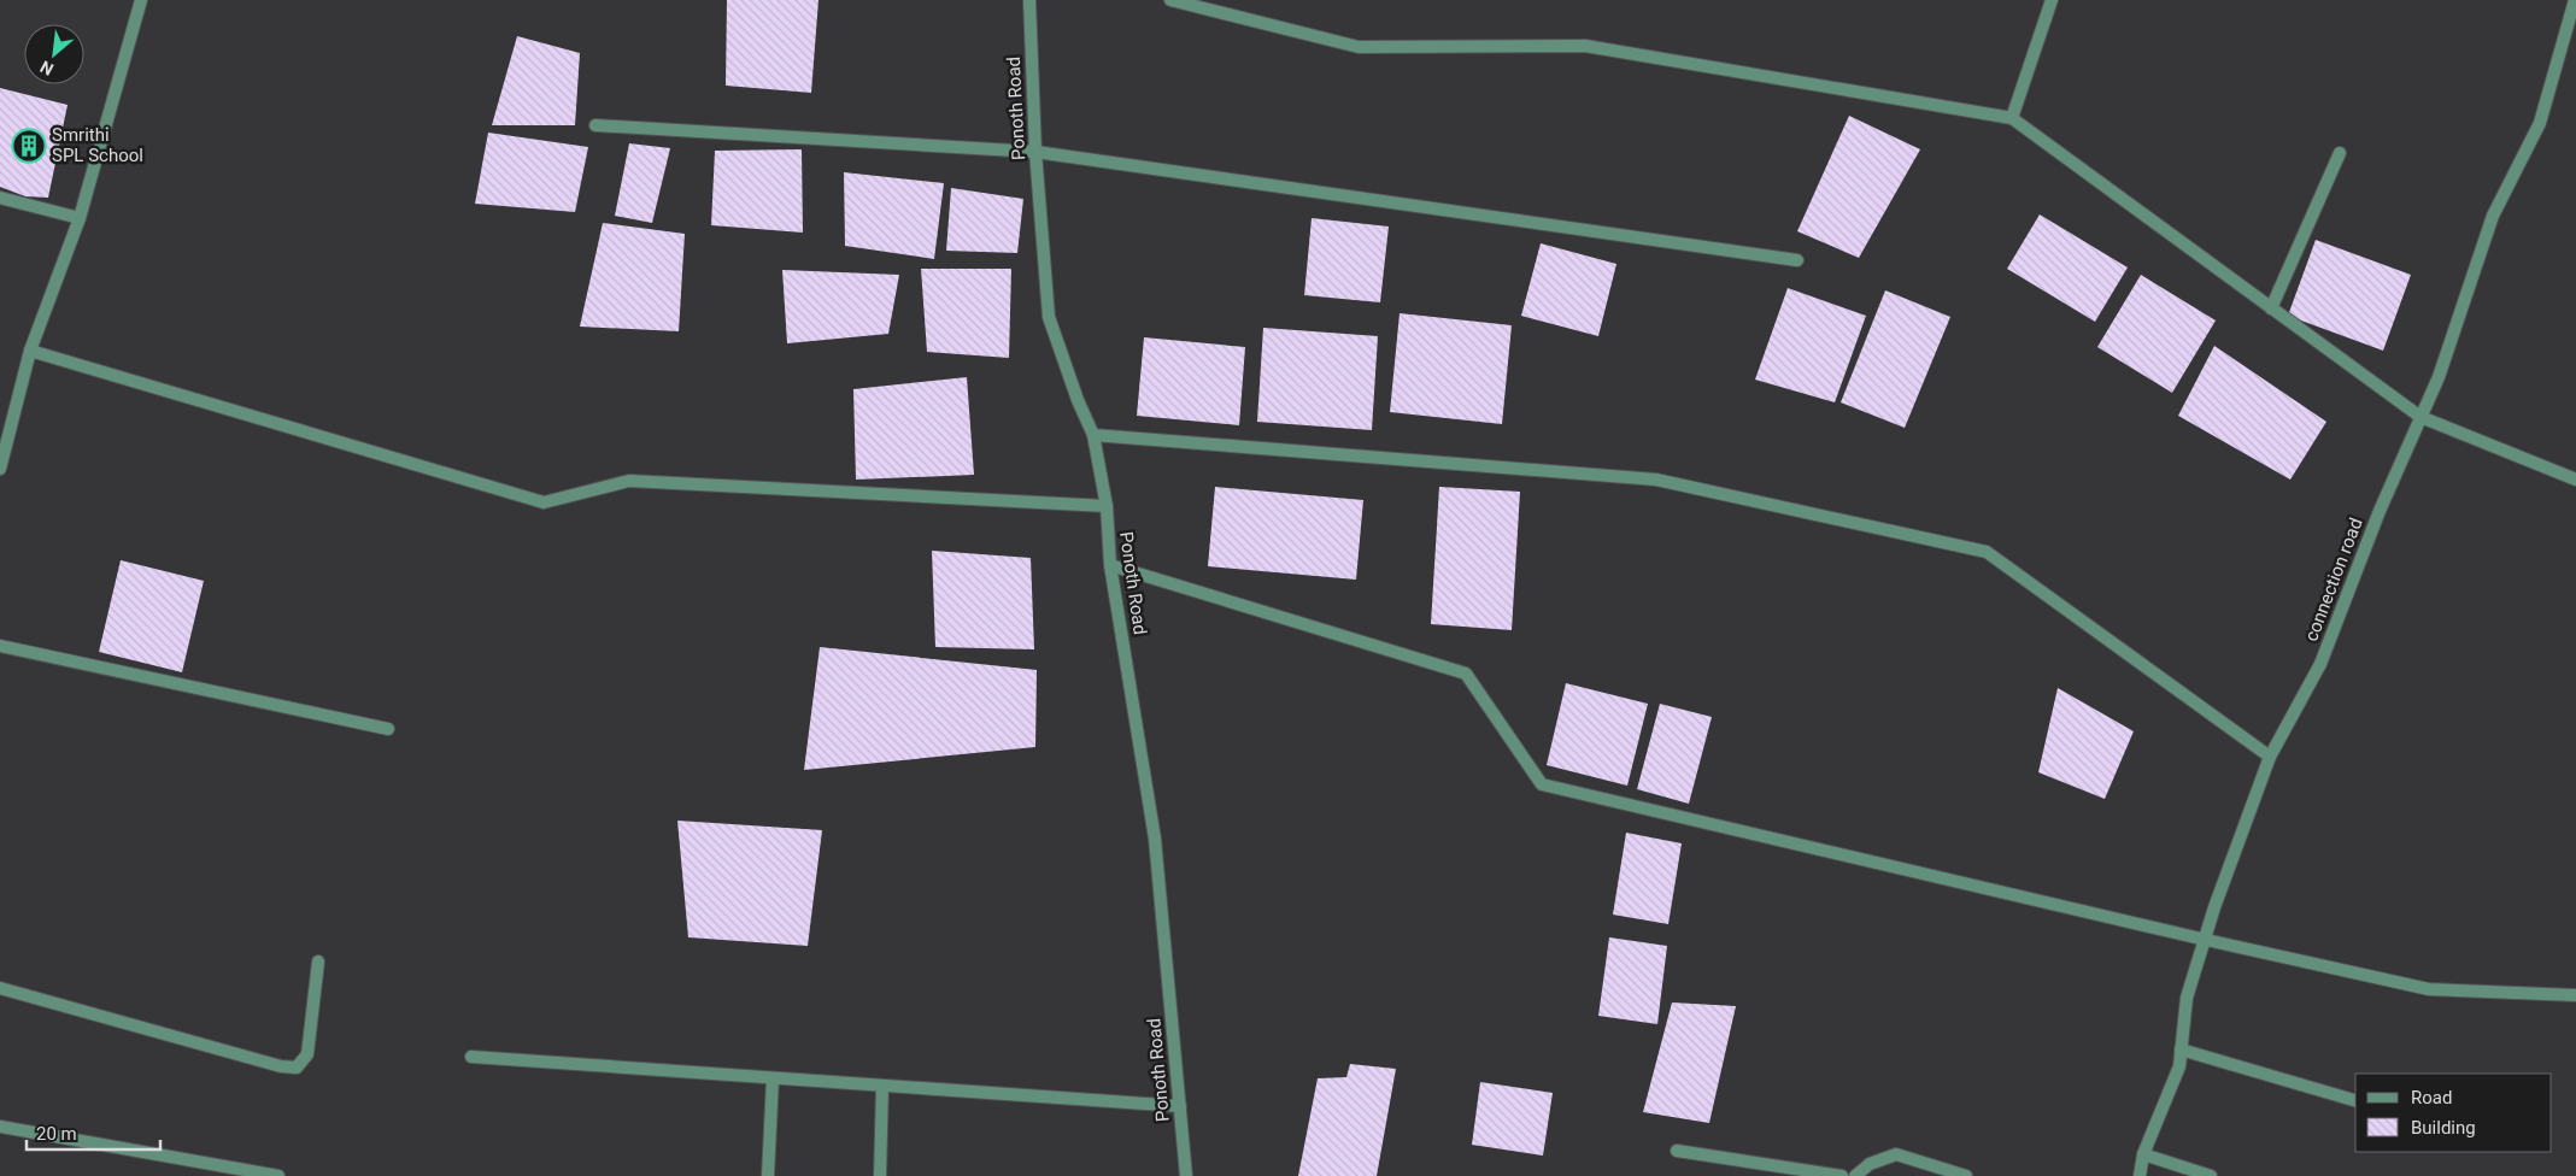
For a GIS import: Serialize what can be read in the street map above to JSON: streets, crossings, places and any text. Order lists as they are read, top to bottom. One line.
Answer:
{"streets":{"street":["Ponoth Road","connection road"]},"places":{"building":["Smrithi SPL School"]},"legend":["Road","Building"],"scale_bar":"20 m","north":"bottom left"}
